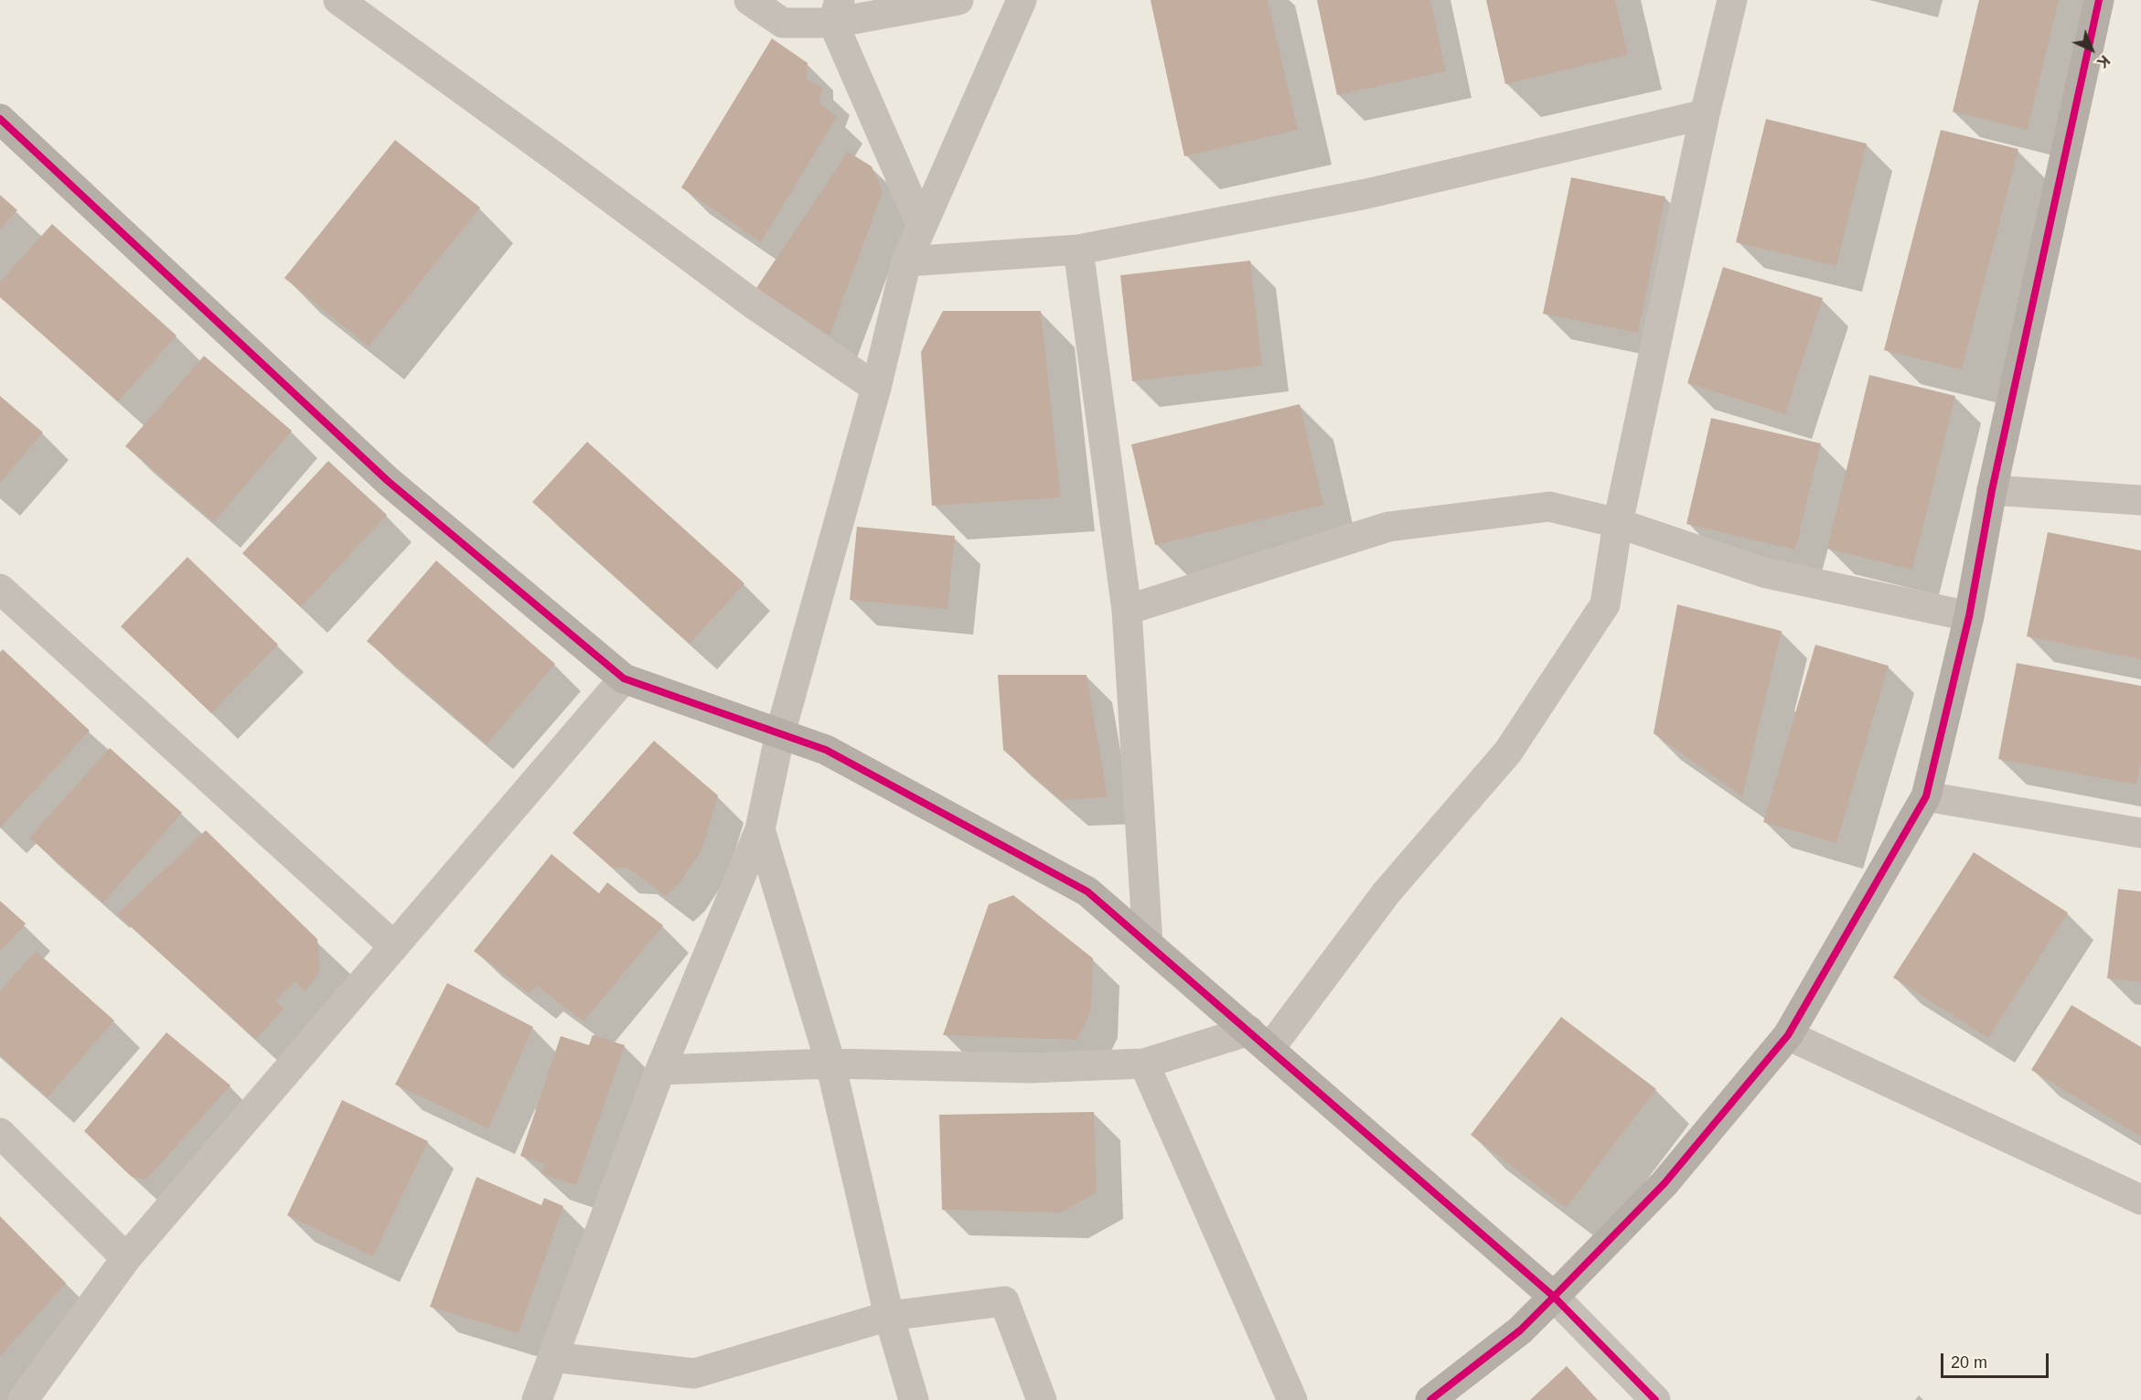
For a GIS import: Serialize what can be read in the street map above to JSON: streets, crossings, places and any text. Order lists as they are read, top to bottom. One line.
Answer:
{"scale_bar":"20 m","north":"bottom right"}
